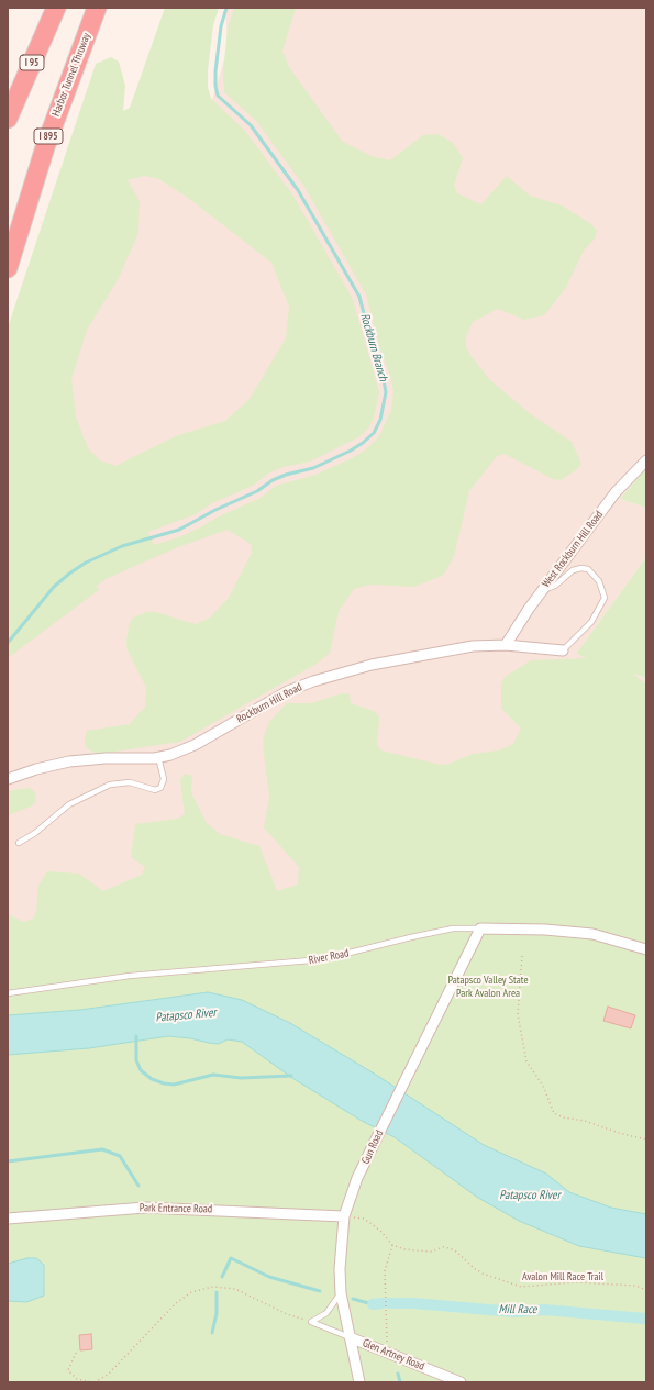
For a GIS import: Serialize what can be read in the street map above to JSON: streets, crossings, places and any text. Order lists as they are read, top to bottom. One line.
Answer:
{"streets":{"highway":["I 95","Harbor Tunnel Thruway","I 895"],"street":["West Rockburn Hill Road","Rockburn Hill Road","River Road","Gun Road","Park Entrance Road","Glen Artney Road"],"path":["Avalon Mill Race Trail"]},"crossings":[["West Rockburn Hill Road","Rockburn Hill Road"],["River Road","Gun Road"],["Gun Road","Park Entrance Road"],["Gun Road","Glen Artney Road"]],"water":["Rockburn Branch","Patapsco River","Mill Race"],"parks":["Patapsco Valley State Park Avalon Area"]}
